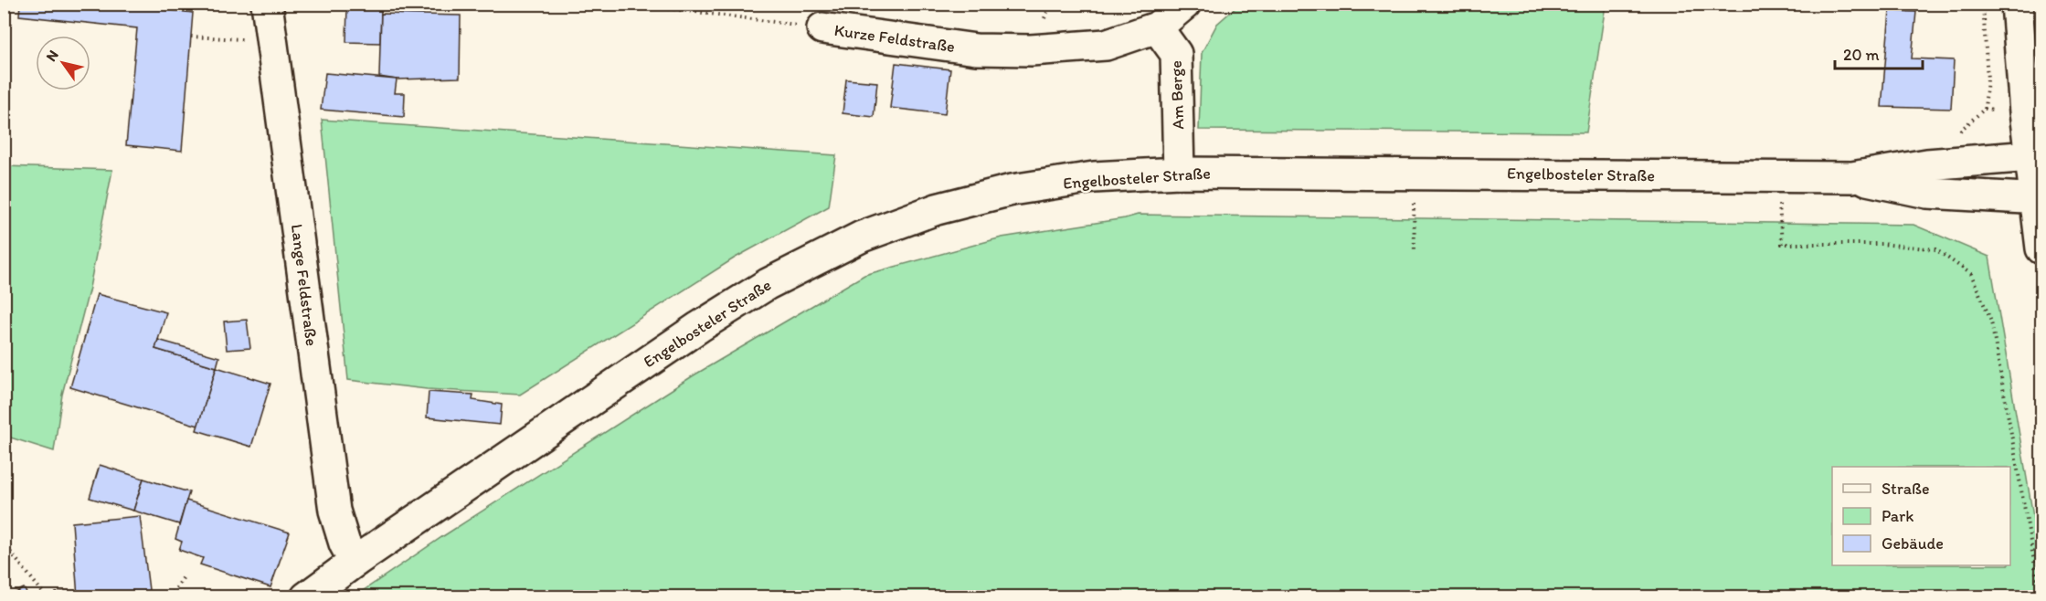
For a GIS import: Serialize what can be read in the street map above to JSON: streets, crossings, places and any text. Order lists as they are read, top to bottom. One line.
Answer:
{"streets":{"street":["Kurze Feldstraße","Am Berge","Engelbosteler Straße","Lange Feldstraße"]},"crossings":[["Kurze Feldstraße","Am Berge"],["Am Berge","Engelbosteler Straße"],["Engelbosteler Straße","Lange Feldstraße"]],"legend":["Straße","Park","Gebäude"],"scale_bar":"20 m","north":"top left"}
